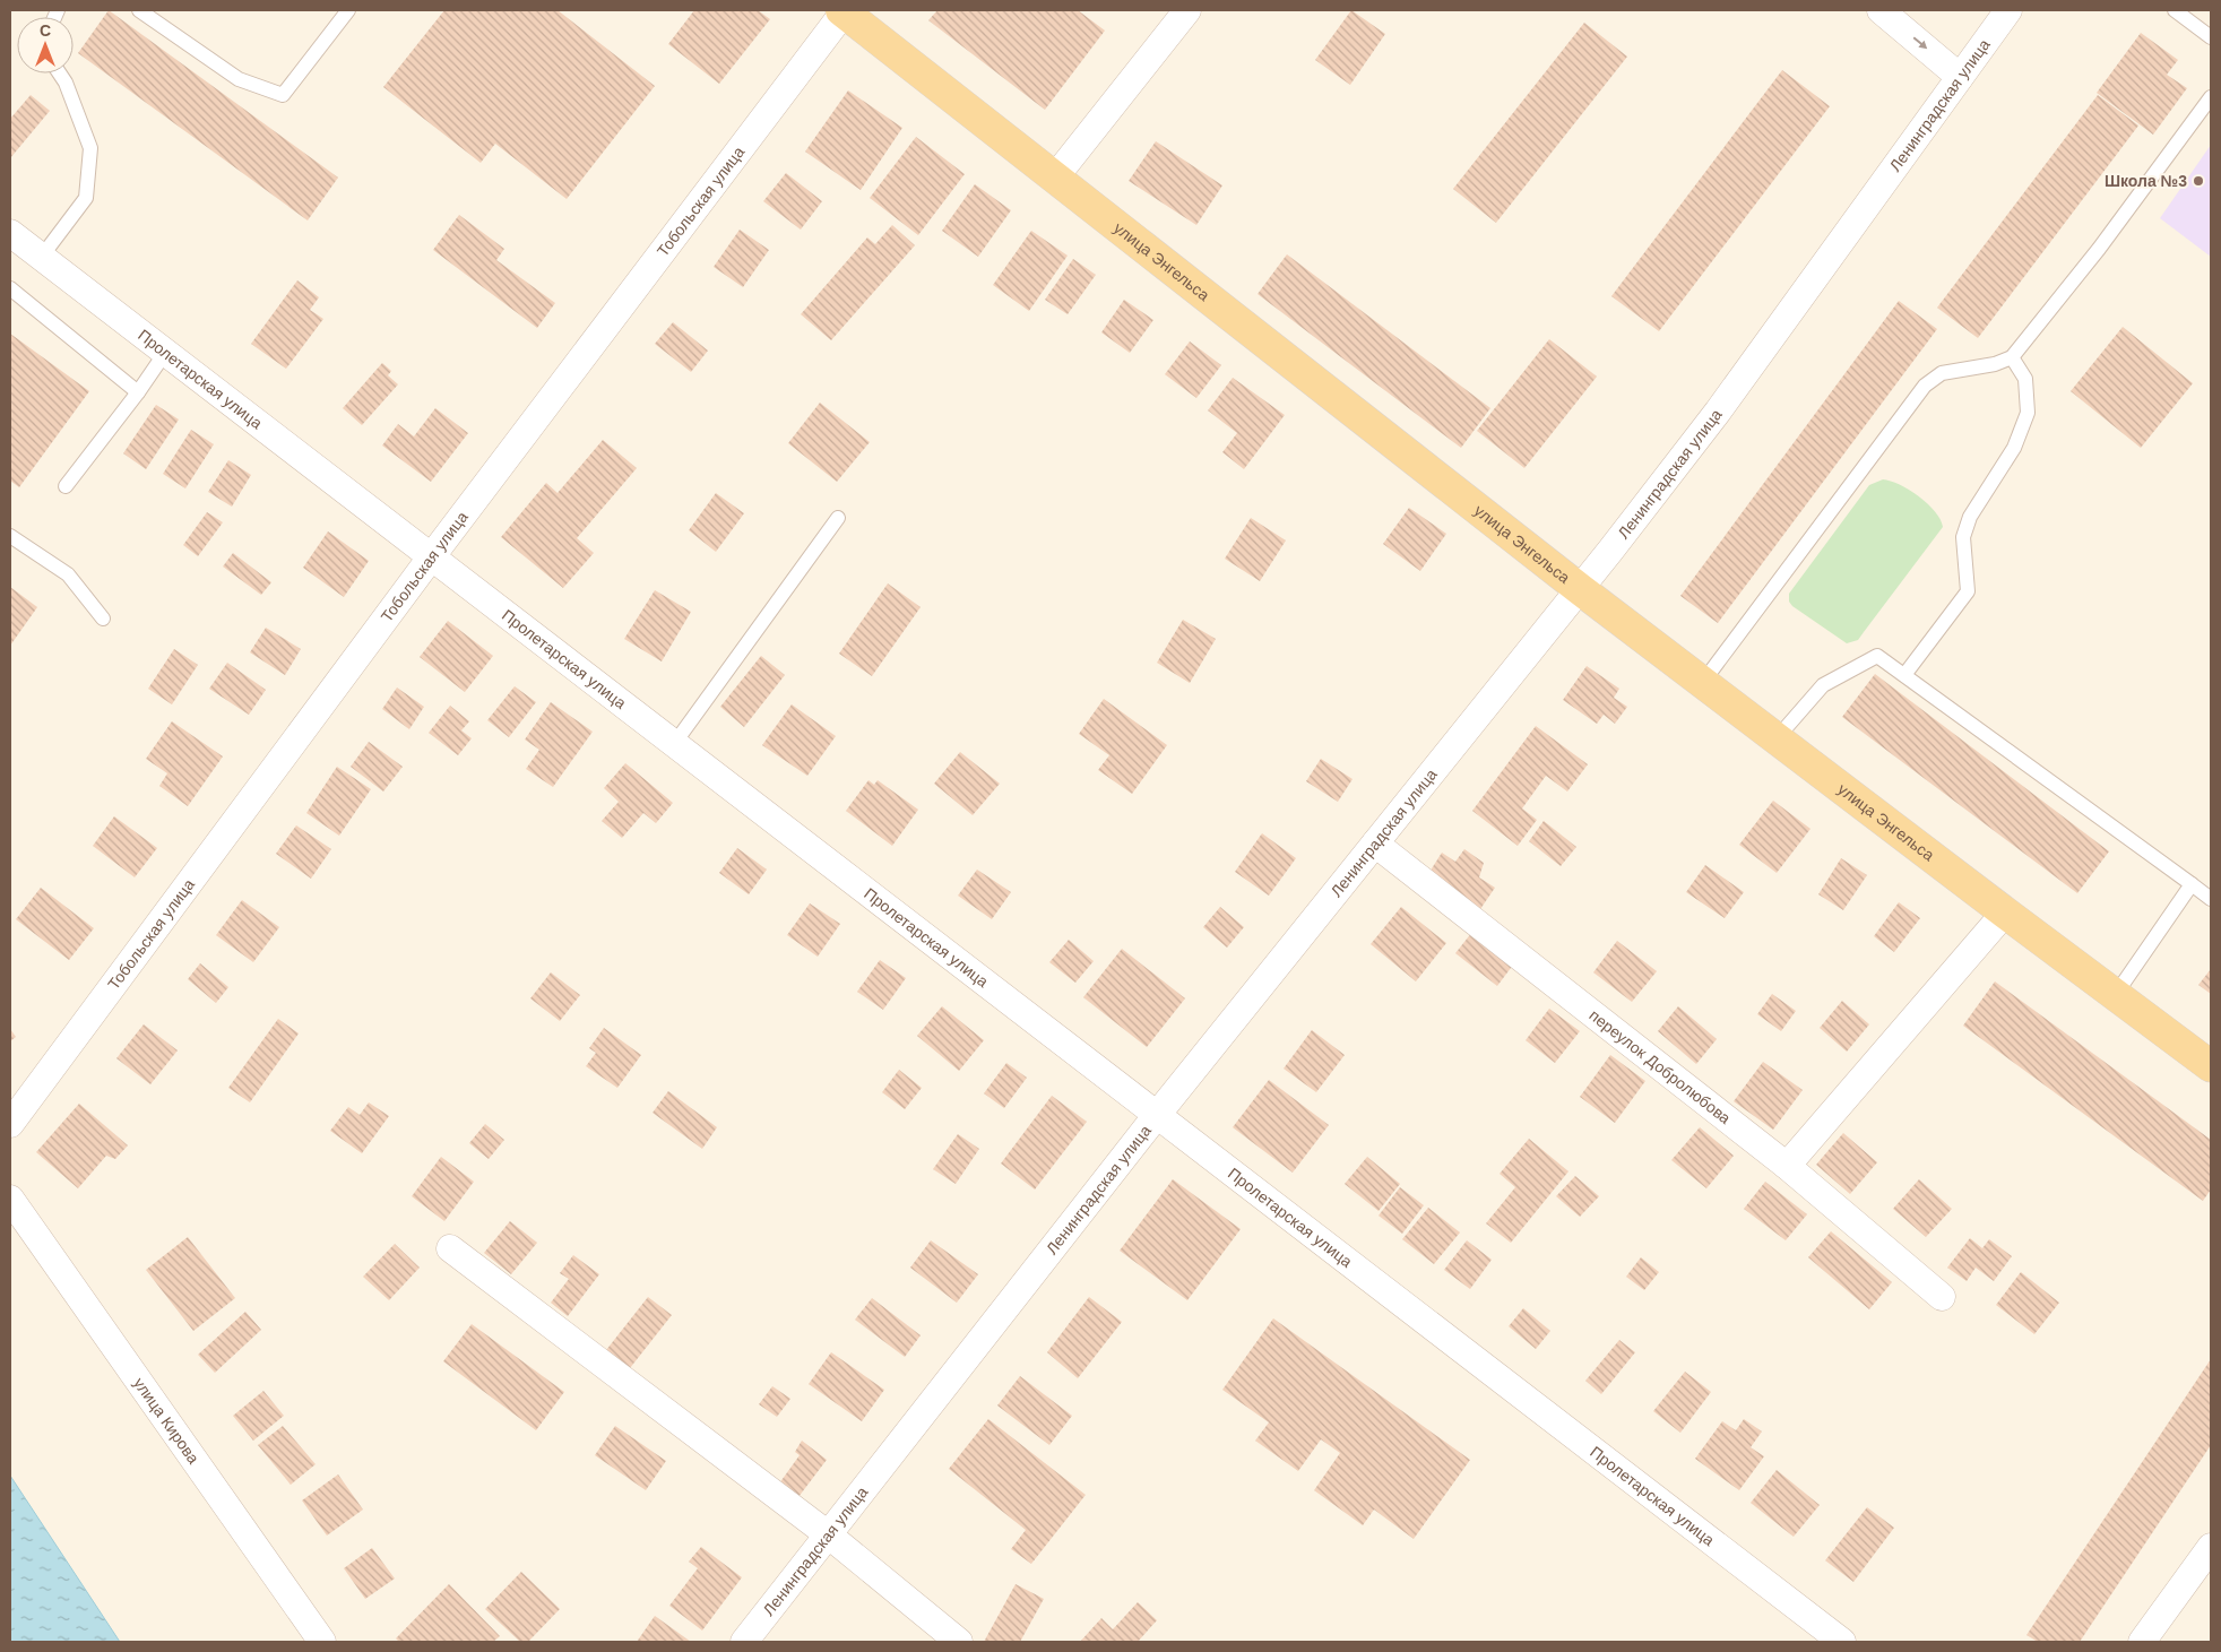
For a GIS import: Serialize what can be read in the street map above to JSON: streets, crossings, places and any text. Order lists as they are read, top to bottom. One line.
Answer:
{"streets":{"main road":["улица Энгельса"],"street":["Ленинградская улица","Тобольская улица","Пролетарская улица","переулок Добролюбова","улица Кирова"]},"crossings":[["Ленинградская улица","улица Энгельса"],["Ленинградская улица","Пролетарская улица"],["Ленинградская улица","переулок Добролюбова"],["Тобольская улица","улица Энгельса"],["Тобольская улица","Пролетарская улица"]],"places":["Школа №3"],"north":"top"}
